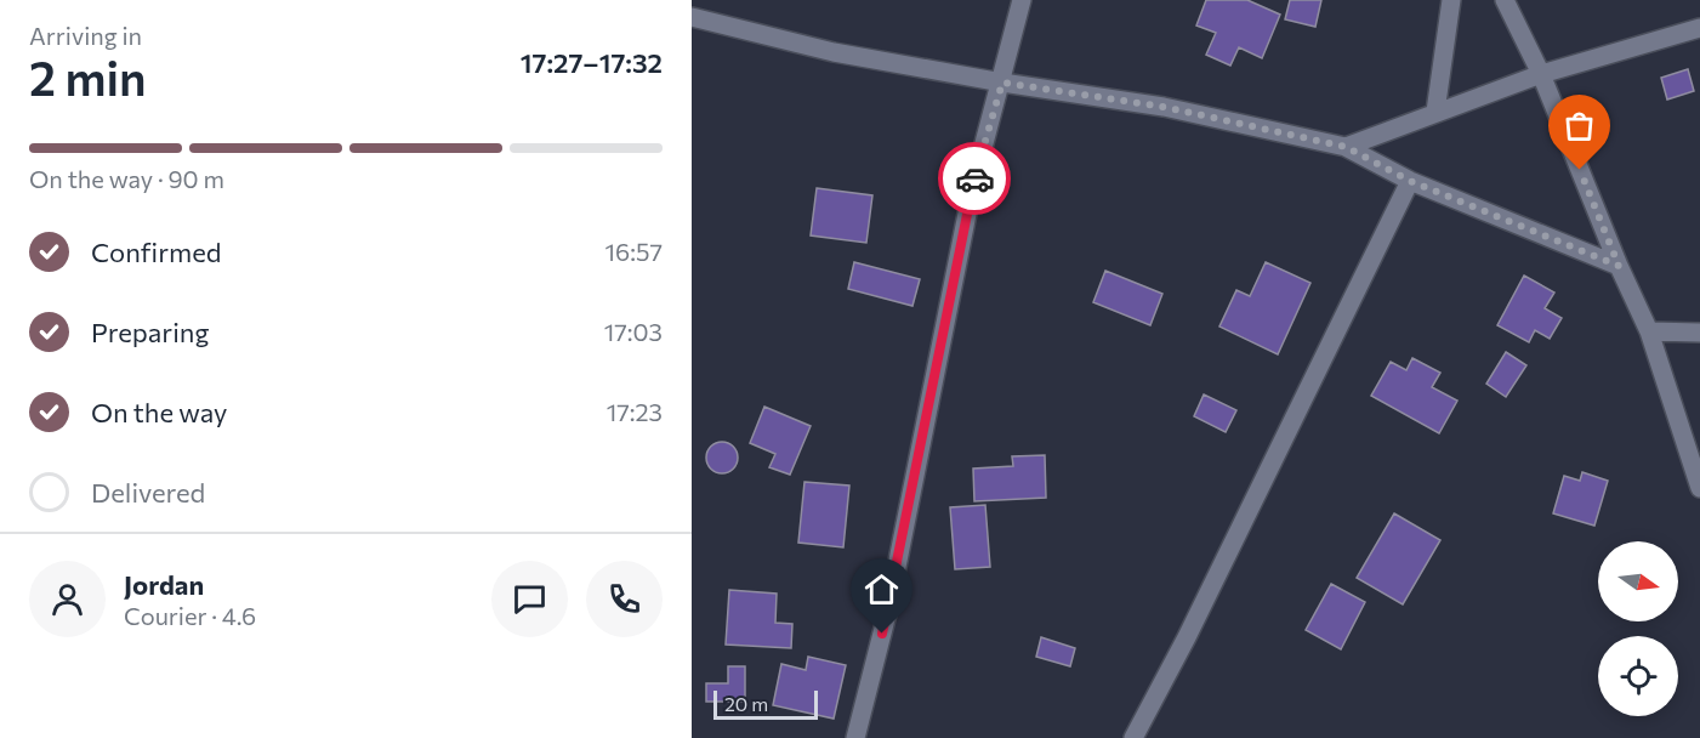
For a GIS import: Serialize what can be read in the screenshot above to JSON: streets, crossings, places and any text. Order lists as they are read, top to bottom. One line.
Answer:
{"scale_bar":"20 m","north":"right","page":{"heading":["2 min","Arriving in","17:27–17:32"],"panel":["Jordan","Courier · 4.6"],"bar":"On the way · 90 m","list":[["Confirmed","16:57"],["Preparing","17:03"],["On the way","17:23"],"Delivered"],"scale":"20 m"}}
